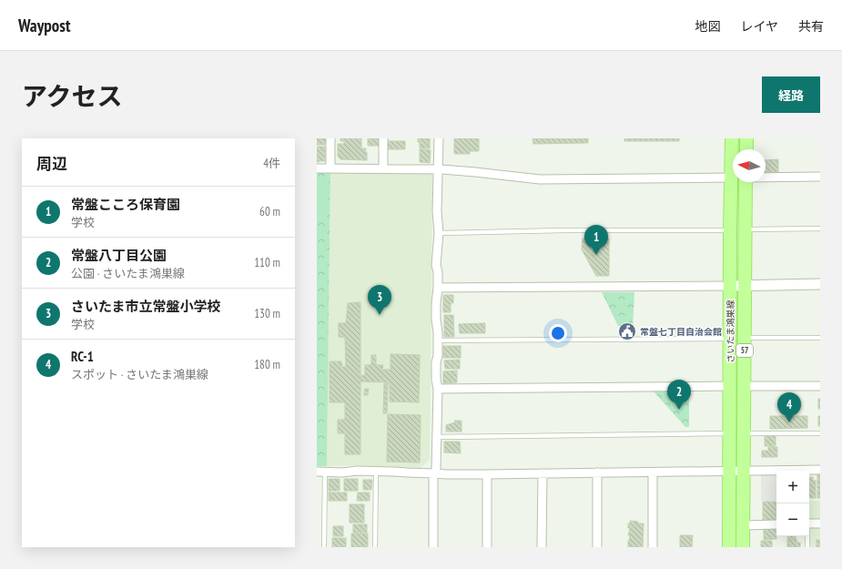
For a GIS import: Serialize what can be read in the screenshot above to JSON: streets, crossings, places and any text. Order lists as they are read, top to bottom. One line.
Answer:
{"streets":{"main road":["さいたま鴻巣線","57"]},"crossings":[["さいたま鴻巣線","57"]],"places":{"public building":["常盤七丁目自治会館"]},"north":"left","page":{"header":"Waypost","nav":["地図","レイヤ","共有"],"title":"アクセス","buttons":"経路","heading":["周辺","4件"],"list":[{"mark":"1","name":"常盤こころ保育園","note":"学校","value":"60 m"},{"mark":"2","name":"常盤八丁目公園","note":"公園 · さいたま鴻巣線","value":"110 m"},{"mark":"3","name":"さいたま市立常盤小学校","note":"学校","value":"130 m"},{"mark":"4","name":"RC-1","note":"スポット · さいたま鴻巣線","value":"180 m"}],"pins":["1","3","2","4"],"map_buttons":["+","−"]}}
